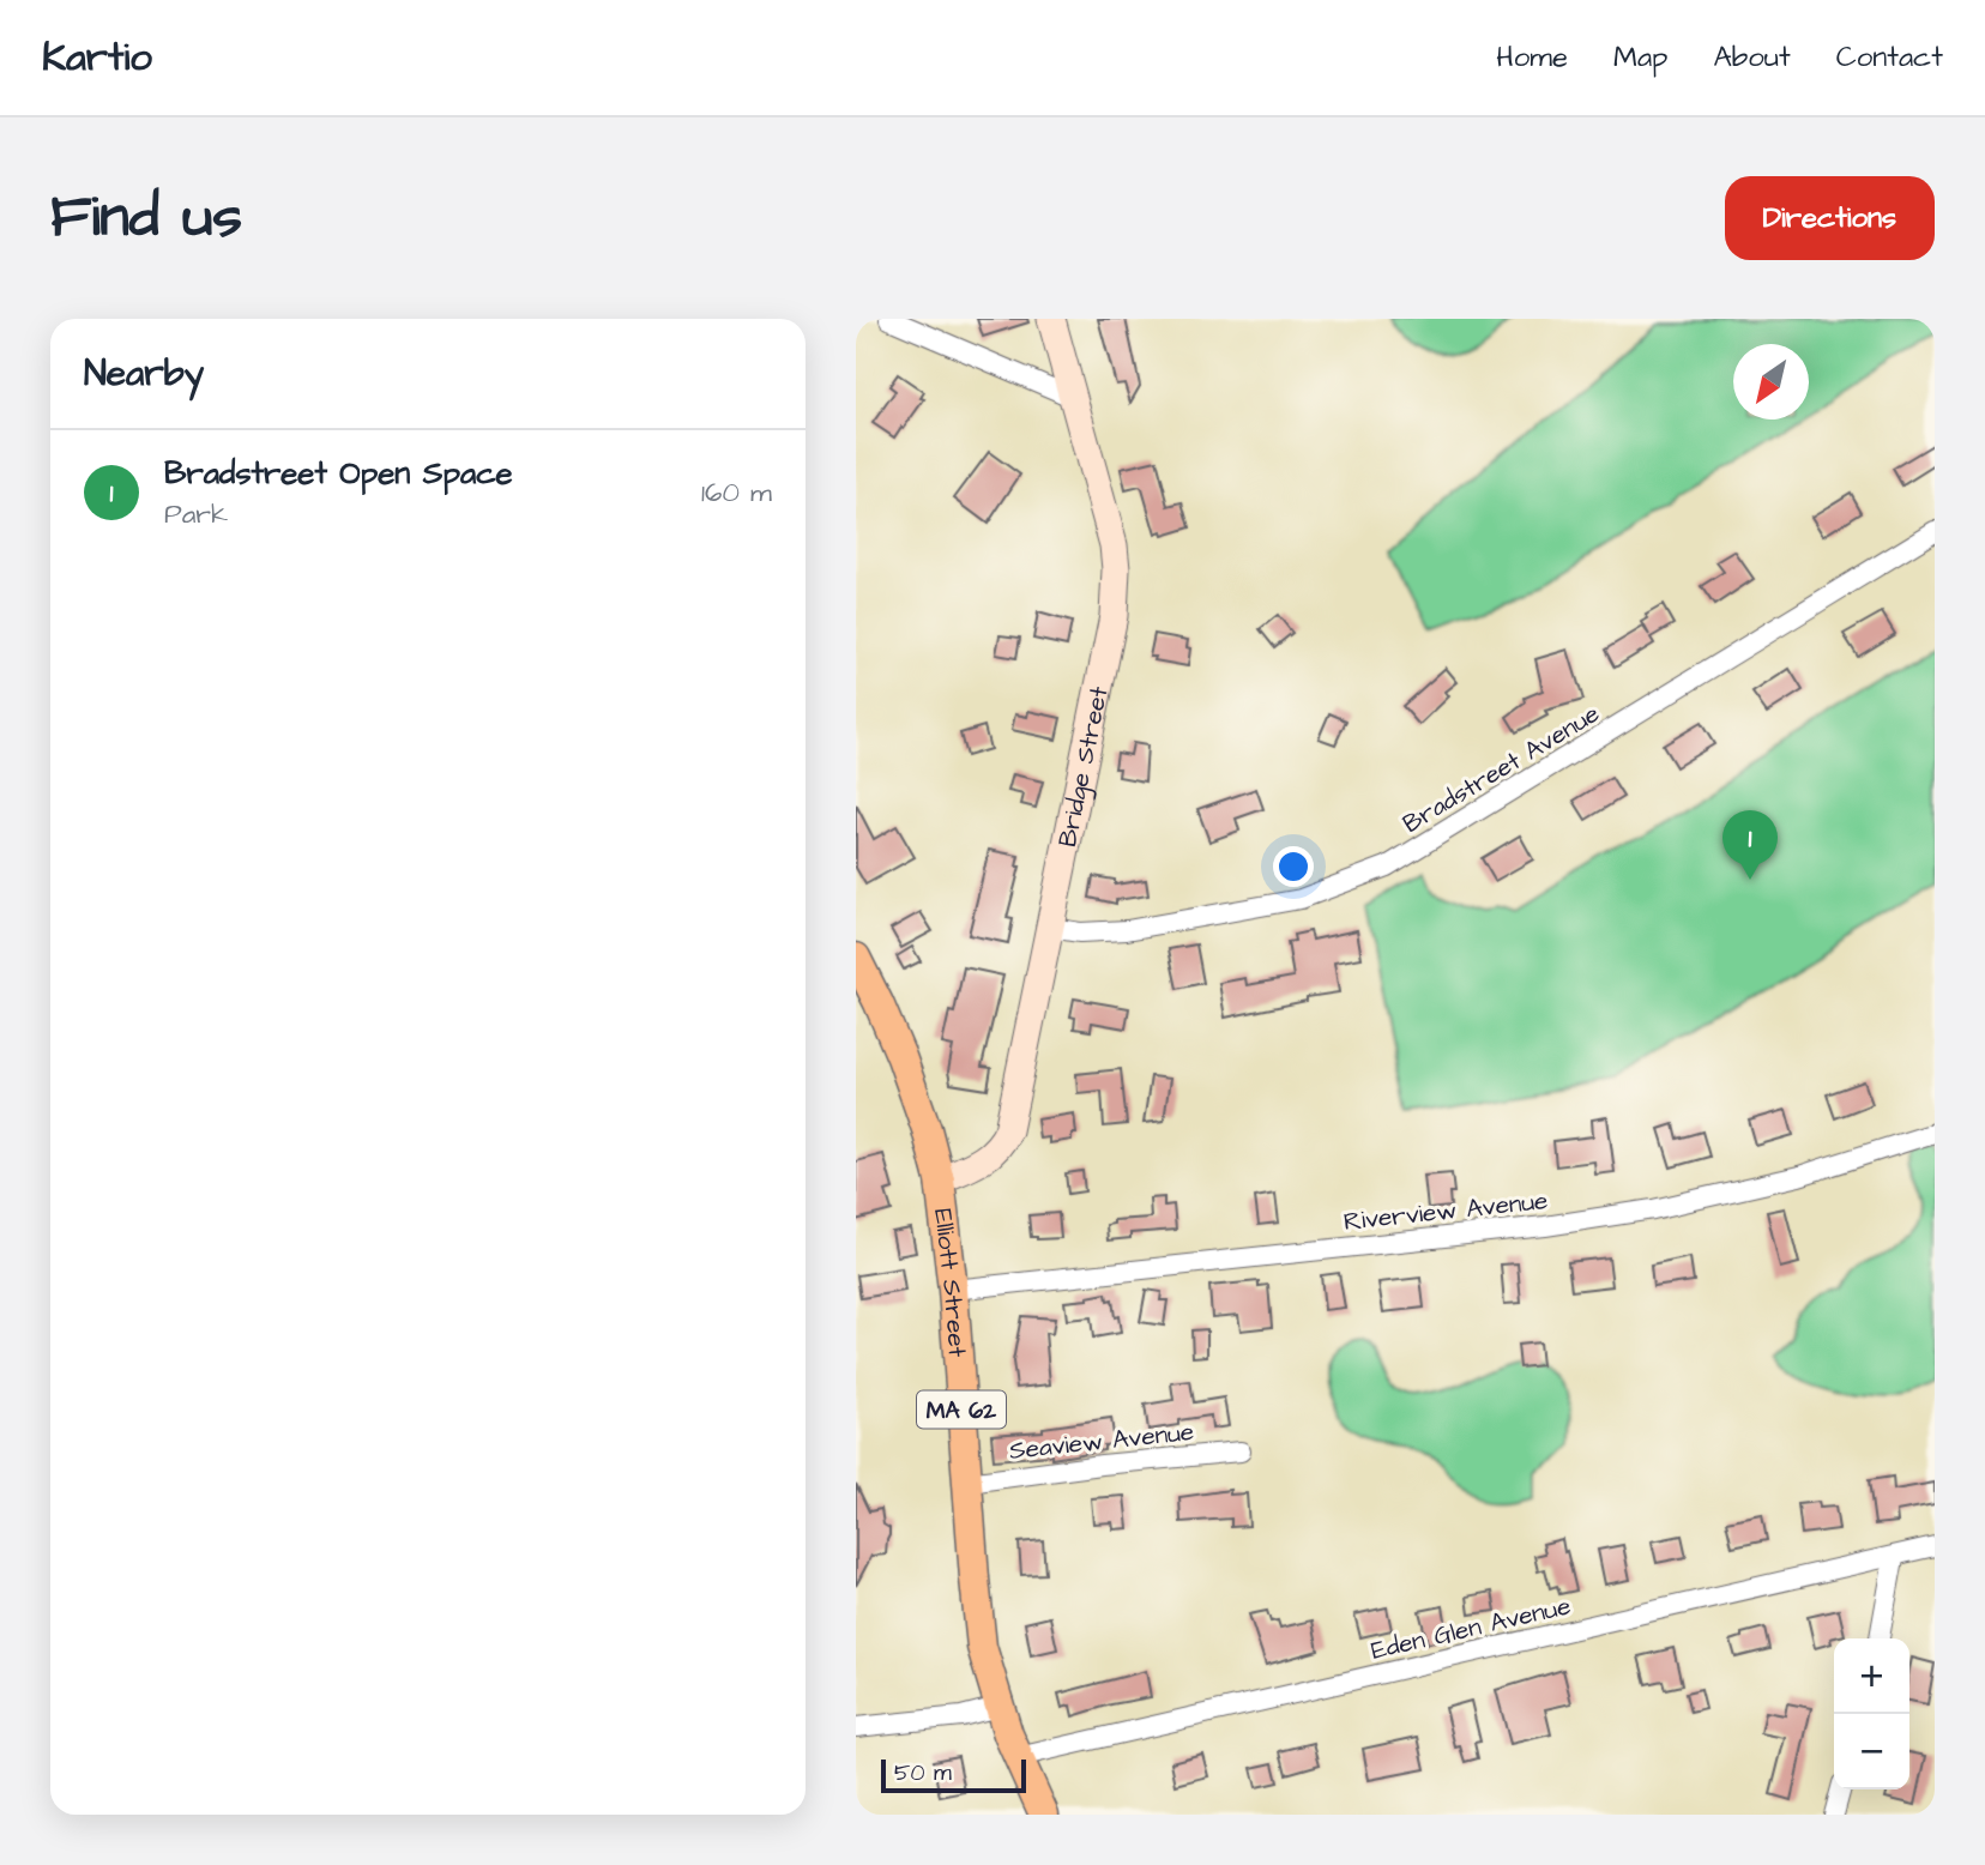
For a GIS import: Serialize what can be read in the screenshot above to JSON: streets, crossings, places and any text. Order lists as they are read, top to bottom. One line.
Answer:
{"streets":{"main road":["Bridge Street","Elliott Street","MA 62"],"street":["Bradstreet Avenue","Riverview Avenue","Seaview Avenue","Eden Glen Avenue"]},"crossings":[["Bridge Street","Bradstreet Avenue"],["Bridge Street","Elliott Street"],["Riverview Avenue","Elliott Street"],["Elliott Street","Seaview Avenue"],["Elliott Street","Eden Glen Avenue"]],"scale_bar":"50 m","north":"bottom left","page":{"header":"Kartio","nav":["Home","Map","About","Contact"],"buttons":"Directions","title":"Find us","heading":"Nearby","list":[{"mark":"1","name":"Bradstreet Open Space","note":"Park","value":"160 m"}],"pins":"1","map_buttons":["+","−"],"scale":"50 m"}}
